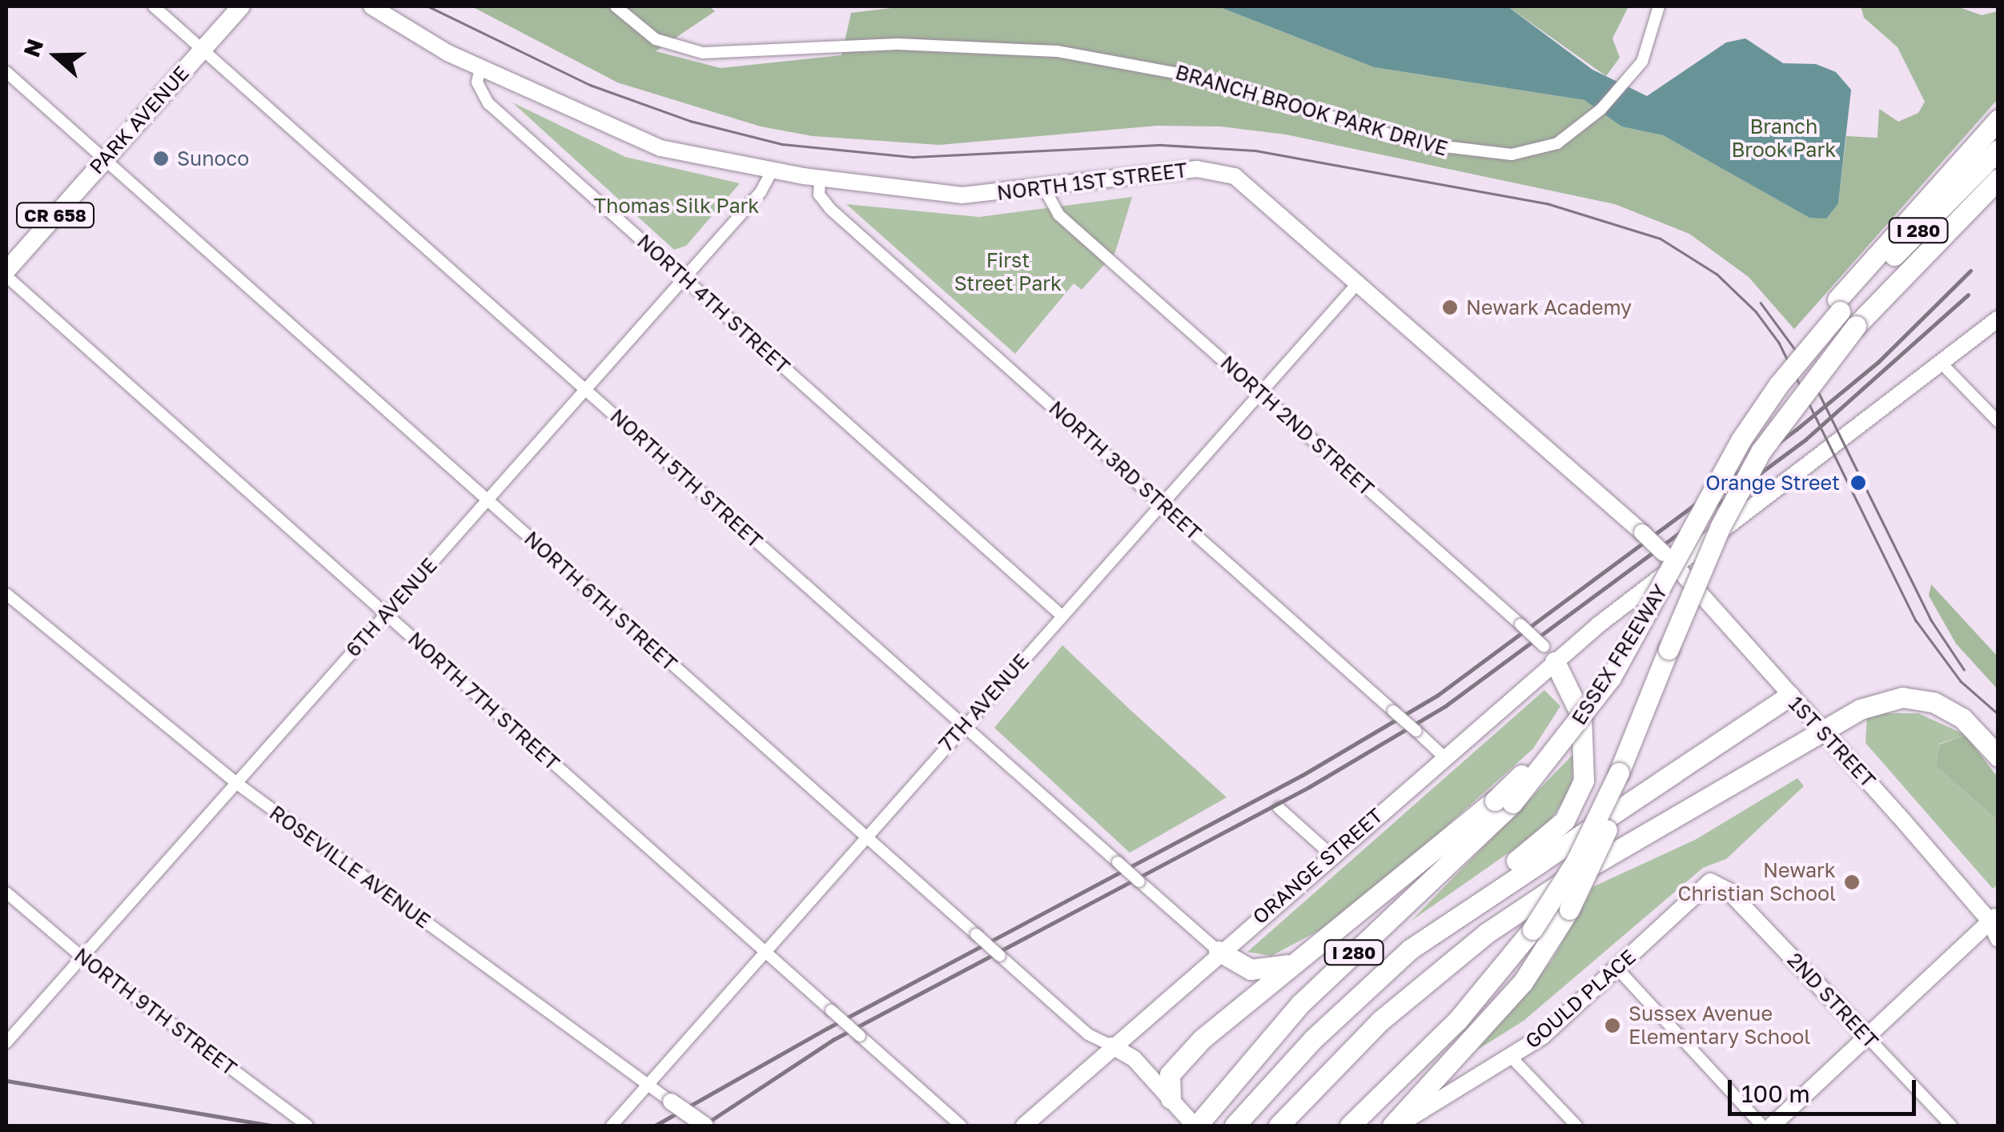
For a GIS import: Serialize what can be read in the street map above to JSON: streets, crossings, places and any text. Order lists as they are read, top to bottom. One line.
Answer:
{"streets":{"highway":["I 280","ESSEX FREEWAY"],"main road":["PARK AVENUE","NORTH 1ST STREET","CR 658","NORTH 6TH STREET","1ST STREET","ORANGE STREET","ROSEVILLE AVENUE","GOULD PLACE","2ND STREET"],"street":["BRANCH BROOK PARK DRIVE","NORTH 4TH STREET","NORTH 2ND STREET","NORTH 3RD STREET","NORTH 5TH STREET","6TH AVENUE","NORTH 7TH STREET","7TH AVENUE","NORTH 9TH STREET"]},"crossings":[["PARK AVENUE","NORTH 5TH STREET"],["PARK AVENUE","NORTH 6TH STREET"],["PARK AVENUE","NORTH 7TH STREET"],["NORTH 1ST STREET","NORTH 4TH STREET"],["NORTH 1ST STREET","NORTH 2ND STREET"],["NORTH 1ST STREET","NORTH 3RD STREET"],["NORTH 1ST STREET","6TH AVENUE"],["NORTH 1ST STREET","7TH AVENUE"],["NORTH 1ST STREET","1ST STREET"],["NORTH 1ST STREET","ORANGE STREET"],["I 280","NORTH 6TH STREET"],["I 280","ESSEX FREEWAY"],["NORTH 4TH STREET","6TH AVENUE"],["NORTH 4TH STREET","7TH AVENUE"],["NORTH 2ND STREET","7TH AVENUE"],["NORTH 2ND STREET","ORANGE STREET"],["NORTH 3RD STREET","7TH AVENUE"],["NORTH 3RD STREET","ORANGE STREET"],["NORTH 5TH STREET","6TH AVENUE"],["NORTH 5TH STREET","7TH AVENUE"],["NORTH 5TH STREET","ORANGE STREET"],["NORTH 6TH STREET","6TH AVENUE"],["NORTH 6TH STREET","7TH AVENUE"],["NORTH 6TH STREET","ORANGE STREET"],["6TH AVENUE","NORTH 7TH STREET"],["6TH AVENUE","ROSEVILLE AVENUE"],["6TH AVENUE","NORTH 9TH STREET"],["NORTH 7TH STREET","7TH AVENUE"],["7TH AVENUE","ROSEVILLE AVENUE"],["1ST STREET","ORANGE STREET"],["GOULD PLACE","2ND STREET"]],"parks":["Branch Brook Park","Thomas Silk Park","First Street Park"],"places":["Sunoco","Newark Academy","Orange Street","Newark Christian School","Sussex Avenue Elementary School"],"scale_bar":"100 m","north":"left"}
